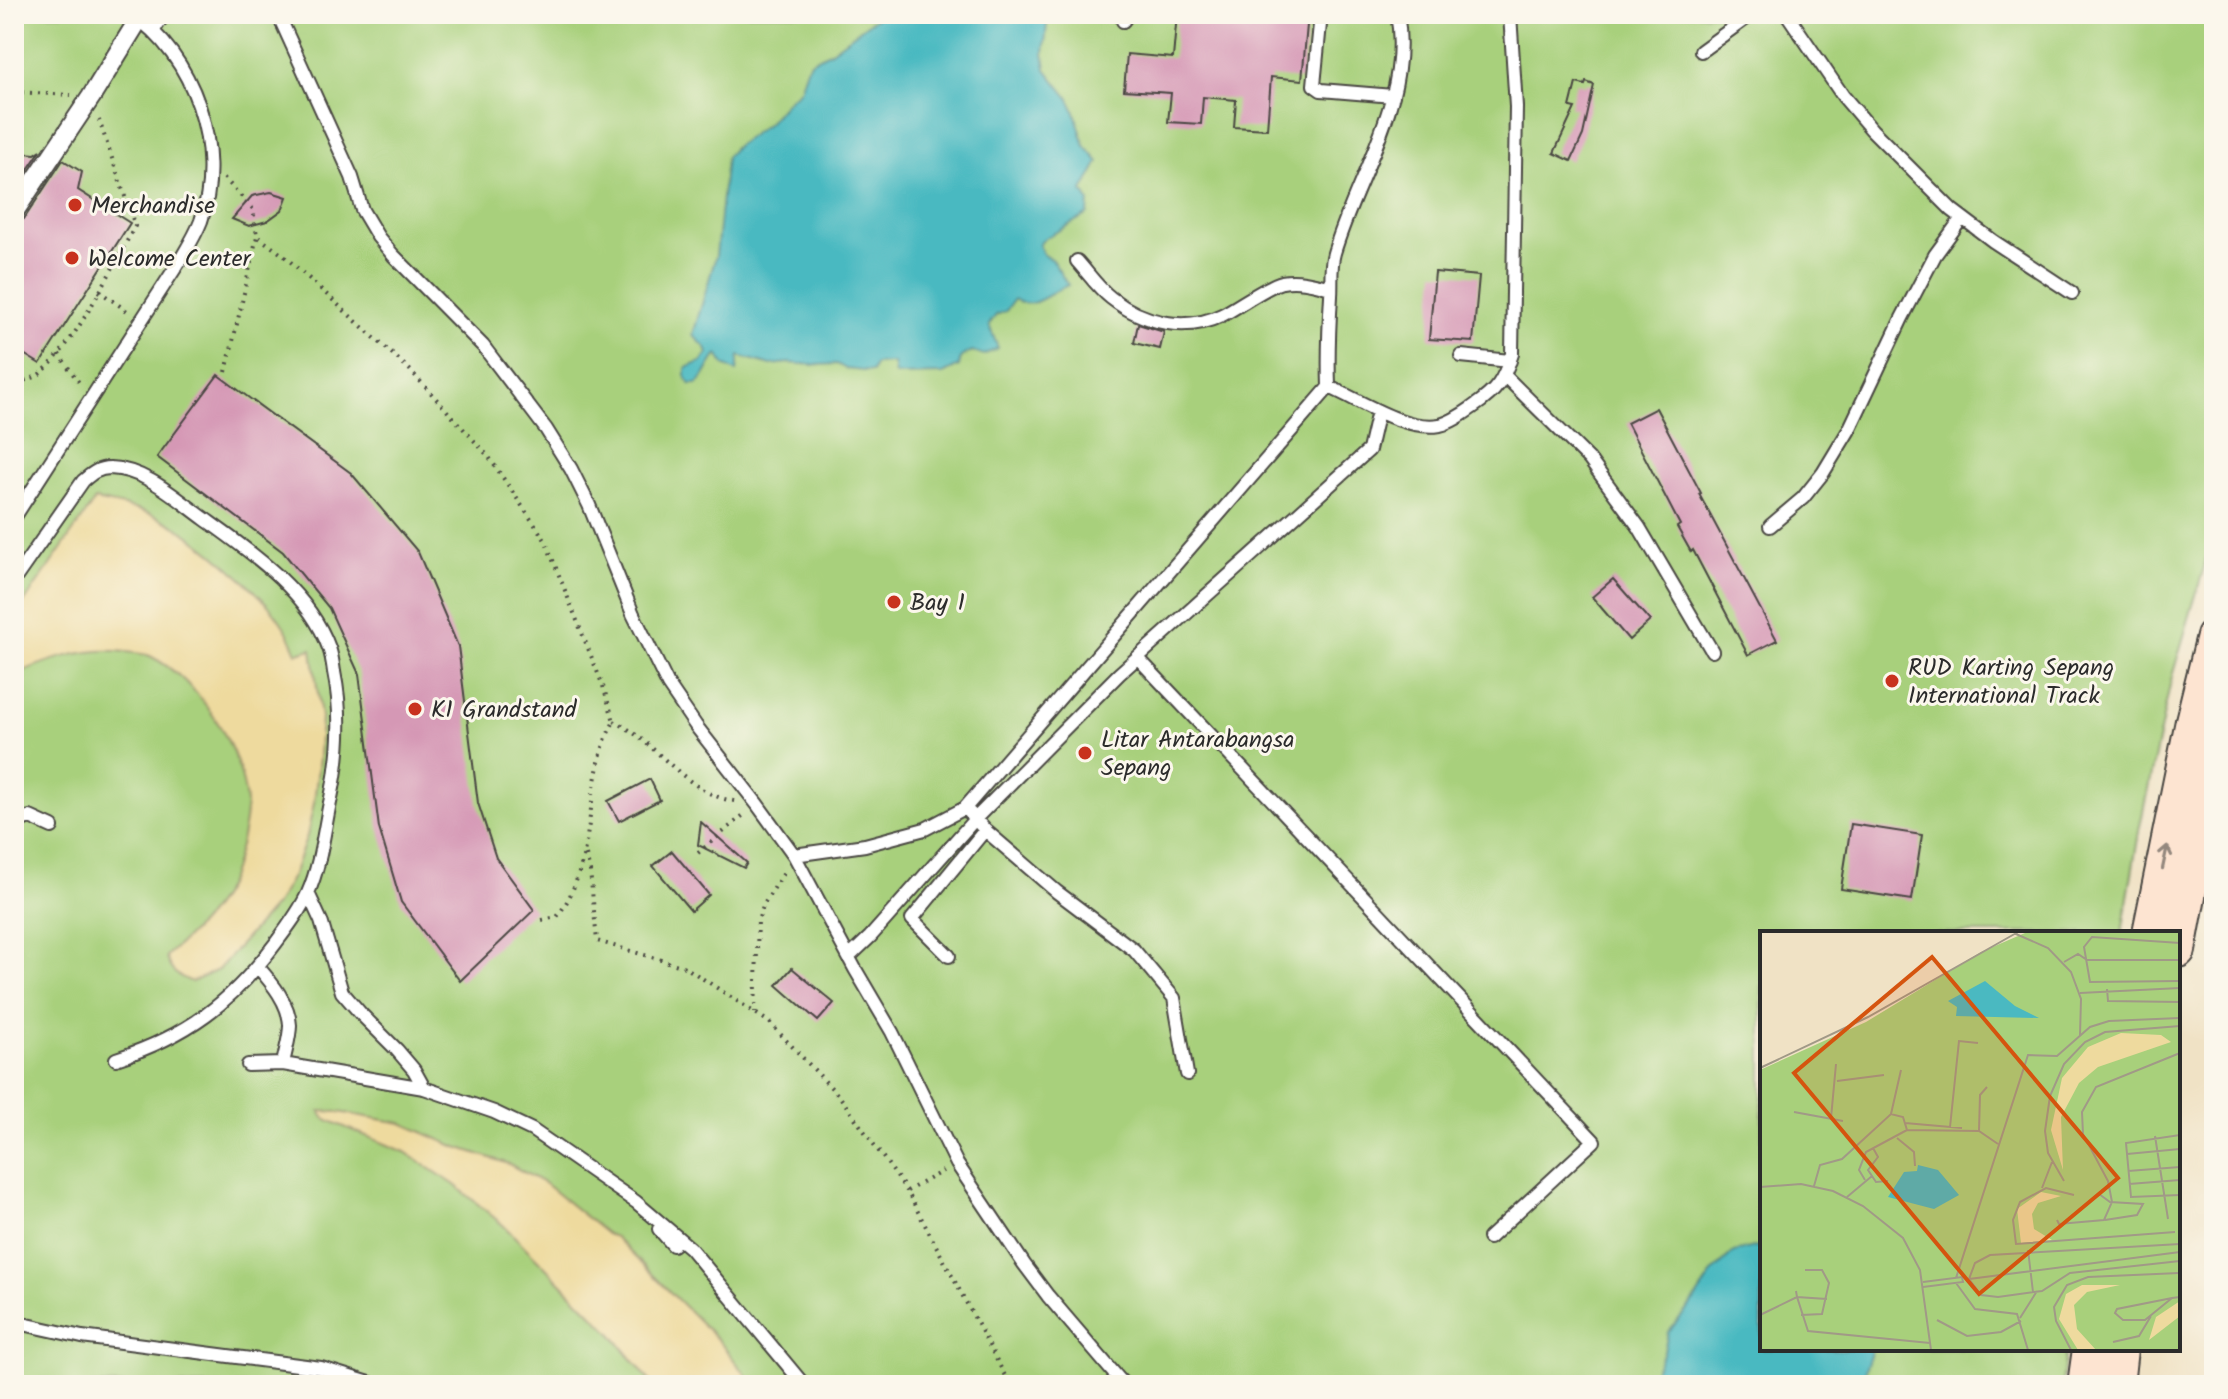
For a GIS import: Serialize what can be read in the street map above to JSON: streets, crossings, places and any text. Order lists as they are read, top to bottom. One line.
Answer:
{"places":["Merchandise","Welcome Center","Bay 1","RUD Karting Sepang International Track","K1 Grandstand","Litar Antarabangsa Sepang"]}
